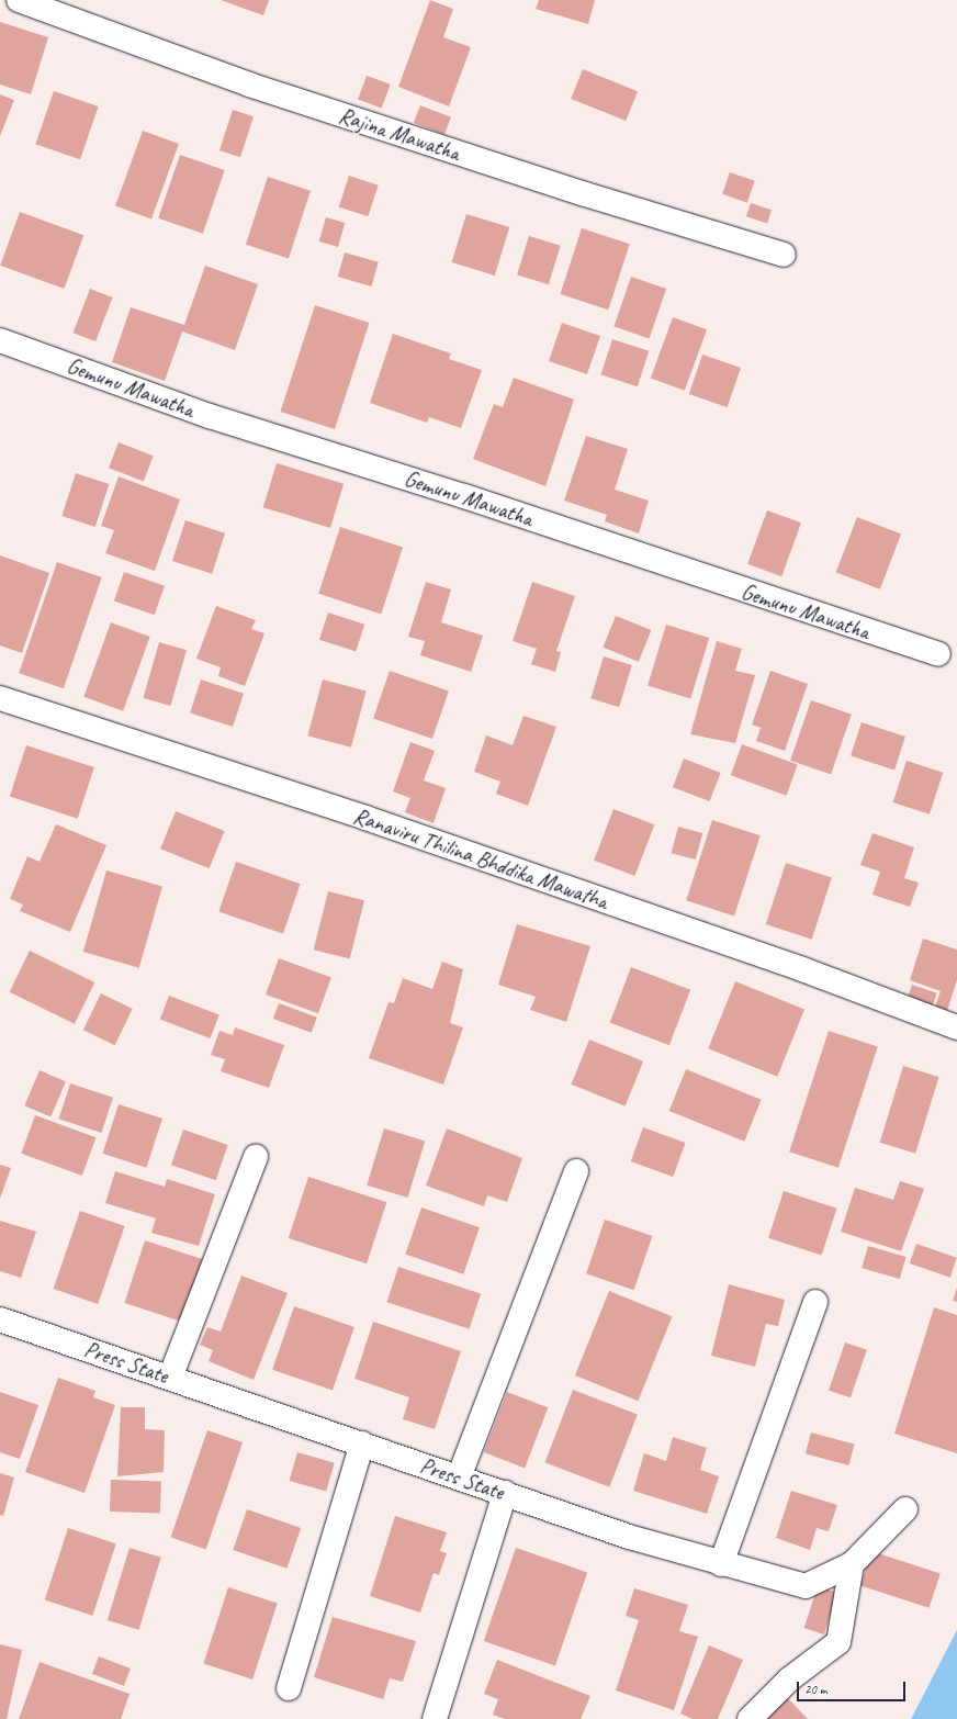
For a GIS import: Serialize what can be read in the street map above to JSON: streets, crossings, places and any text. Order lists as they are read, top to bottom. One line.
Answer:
{"streets":{"street":["Rajina Mawatha","Gemunu Mawatha","Ranaviru Thilina Bhddika Mawatha","Press State"]},"scale_bar":"20 m"}
